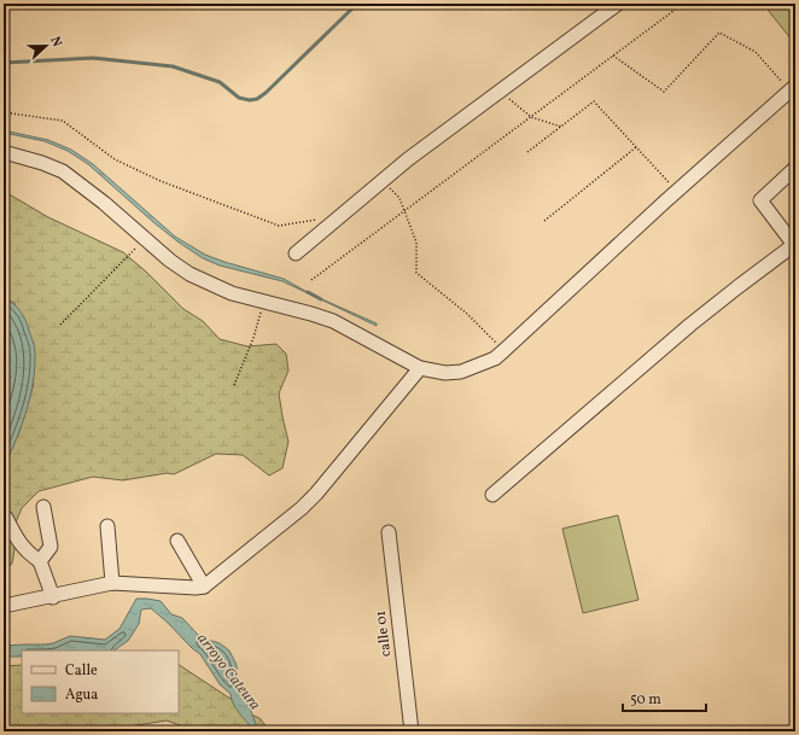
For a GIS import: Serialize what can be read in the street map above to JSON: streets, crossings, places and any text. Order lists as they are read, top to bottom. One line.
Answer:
{"streets":{"street":["calle 01"]},"water":["arroyo Cateura"],"legend":["Calle","Agua"],"scale_bar":"50 m","north":"right"}
